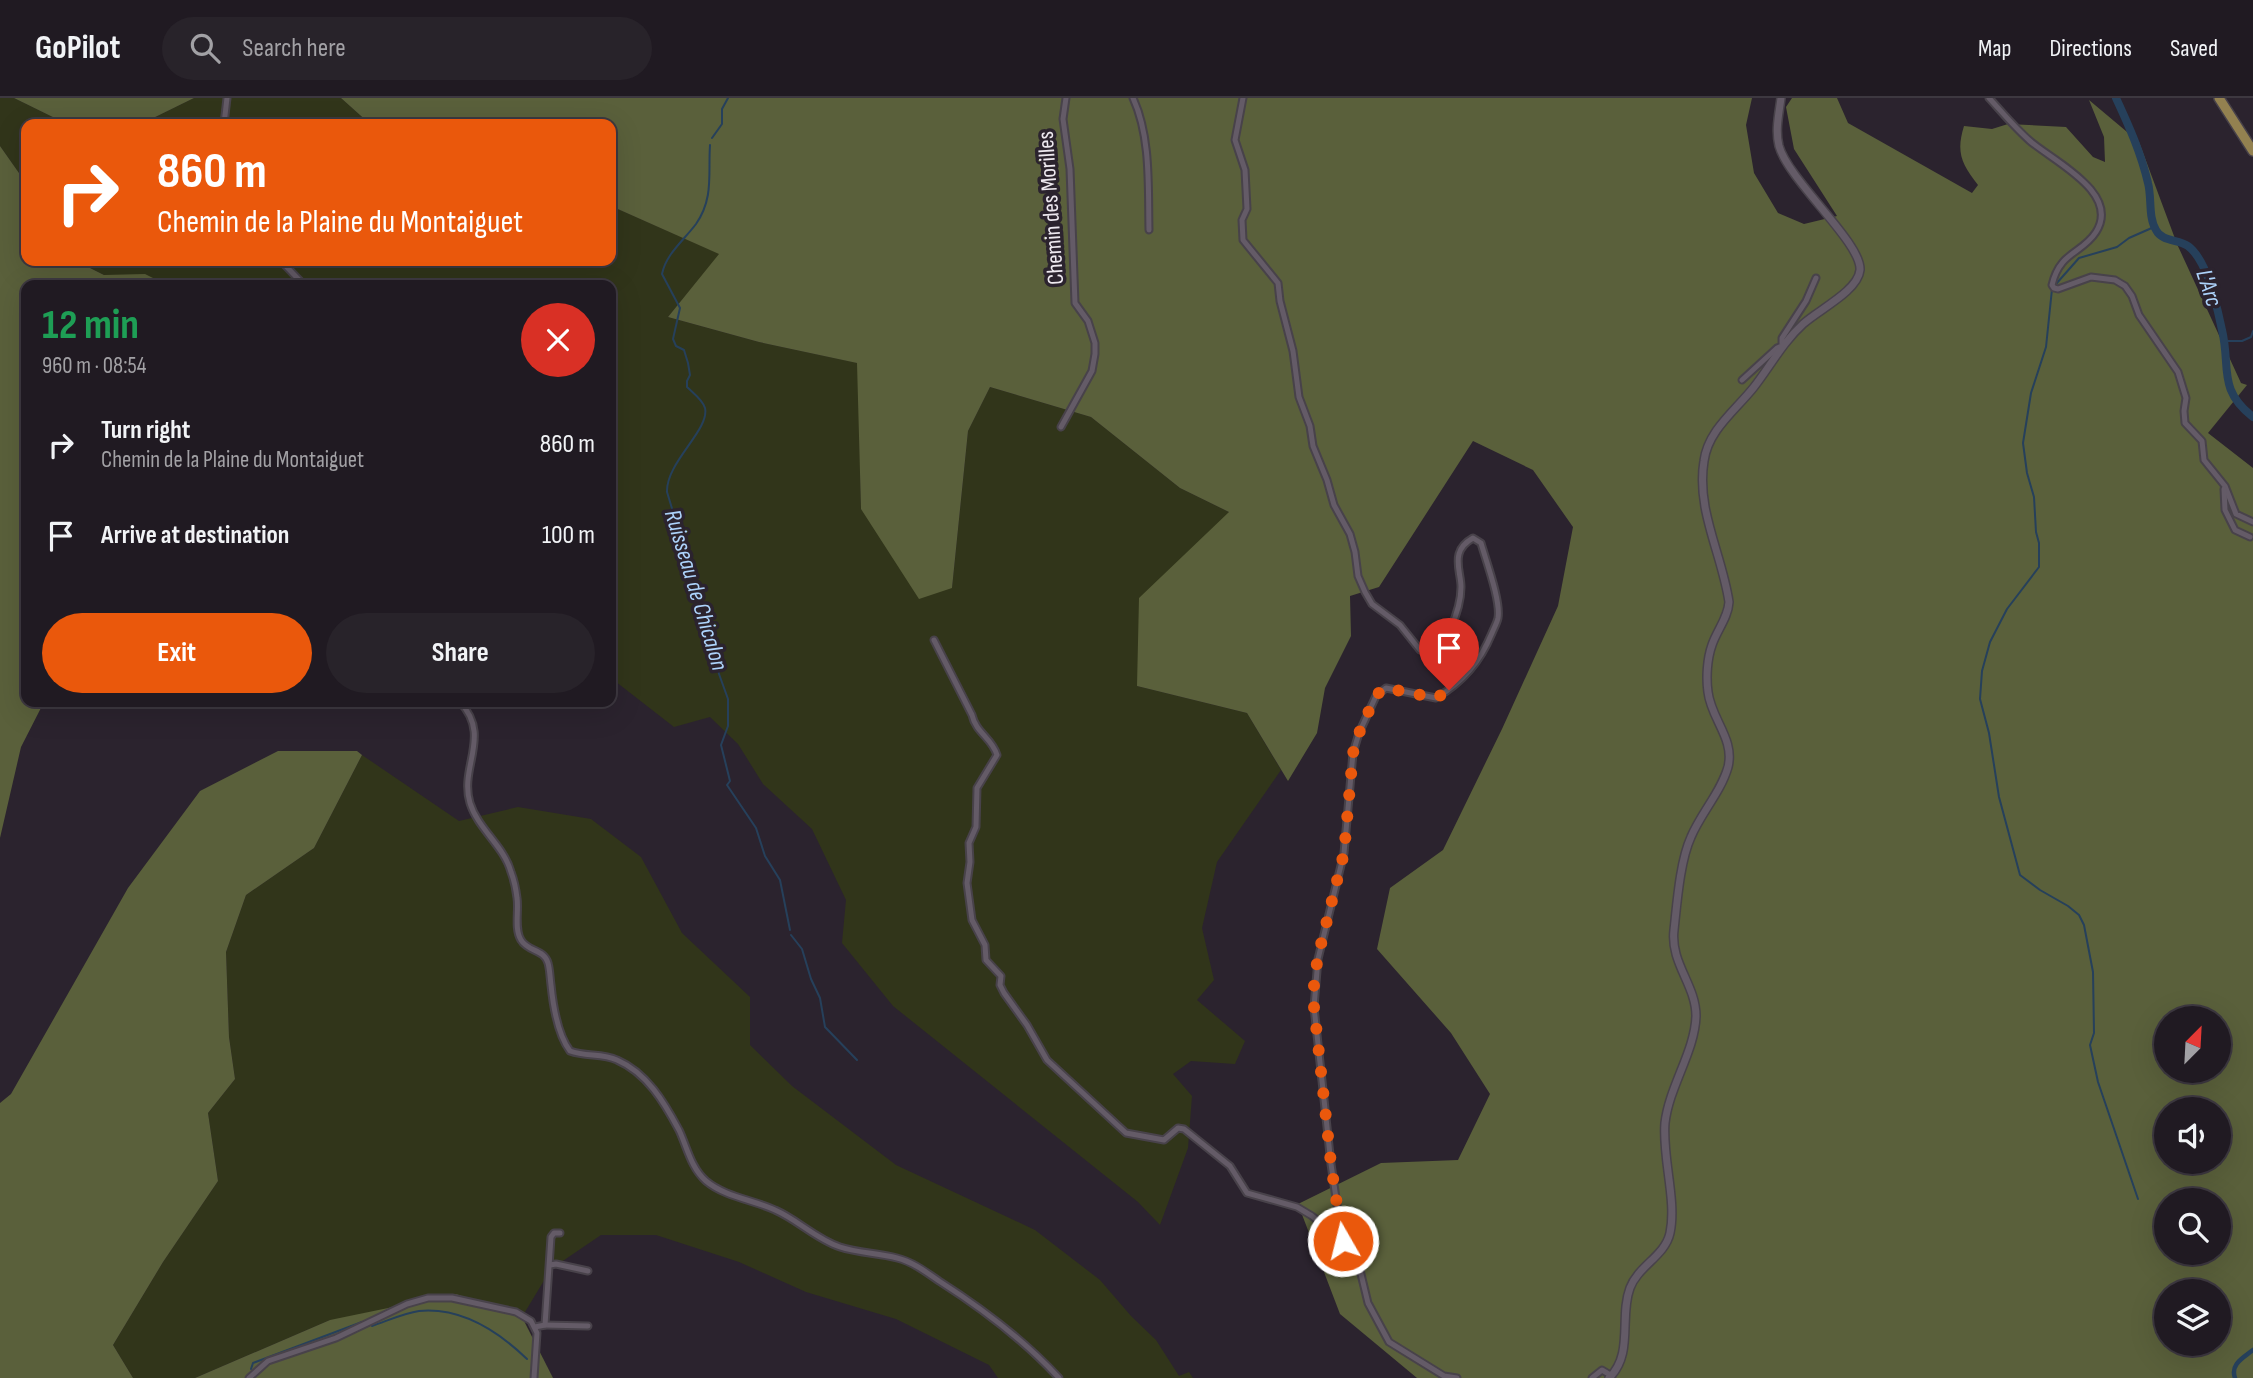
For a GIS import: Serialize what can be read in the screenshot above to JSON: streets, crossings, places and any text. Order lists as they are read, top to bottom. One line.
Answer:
{"streets":{"street":["Chemin des Morilles"]},"water":["L'Arc","Ruisseau de Chicalon"],"north":"top right","page":{"header":"GoPilot","search":"Search here","nav":["Map","Directions","Saved"],"turn":["860 m","Chemin de la Plaine du Montaiguet"],"heading":["12 min","960 m · 08:54"],"list":[{"name":"Turn right","note":"Chemin de la Plaine du Montaiguet","value":"860 m"},{"name":"Arrive at destination","value":"100 m"}],"buttons":["Exit","Share"]}}
